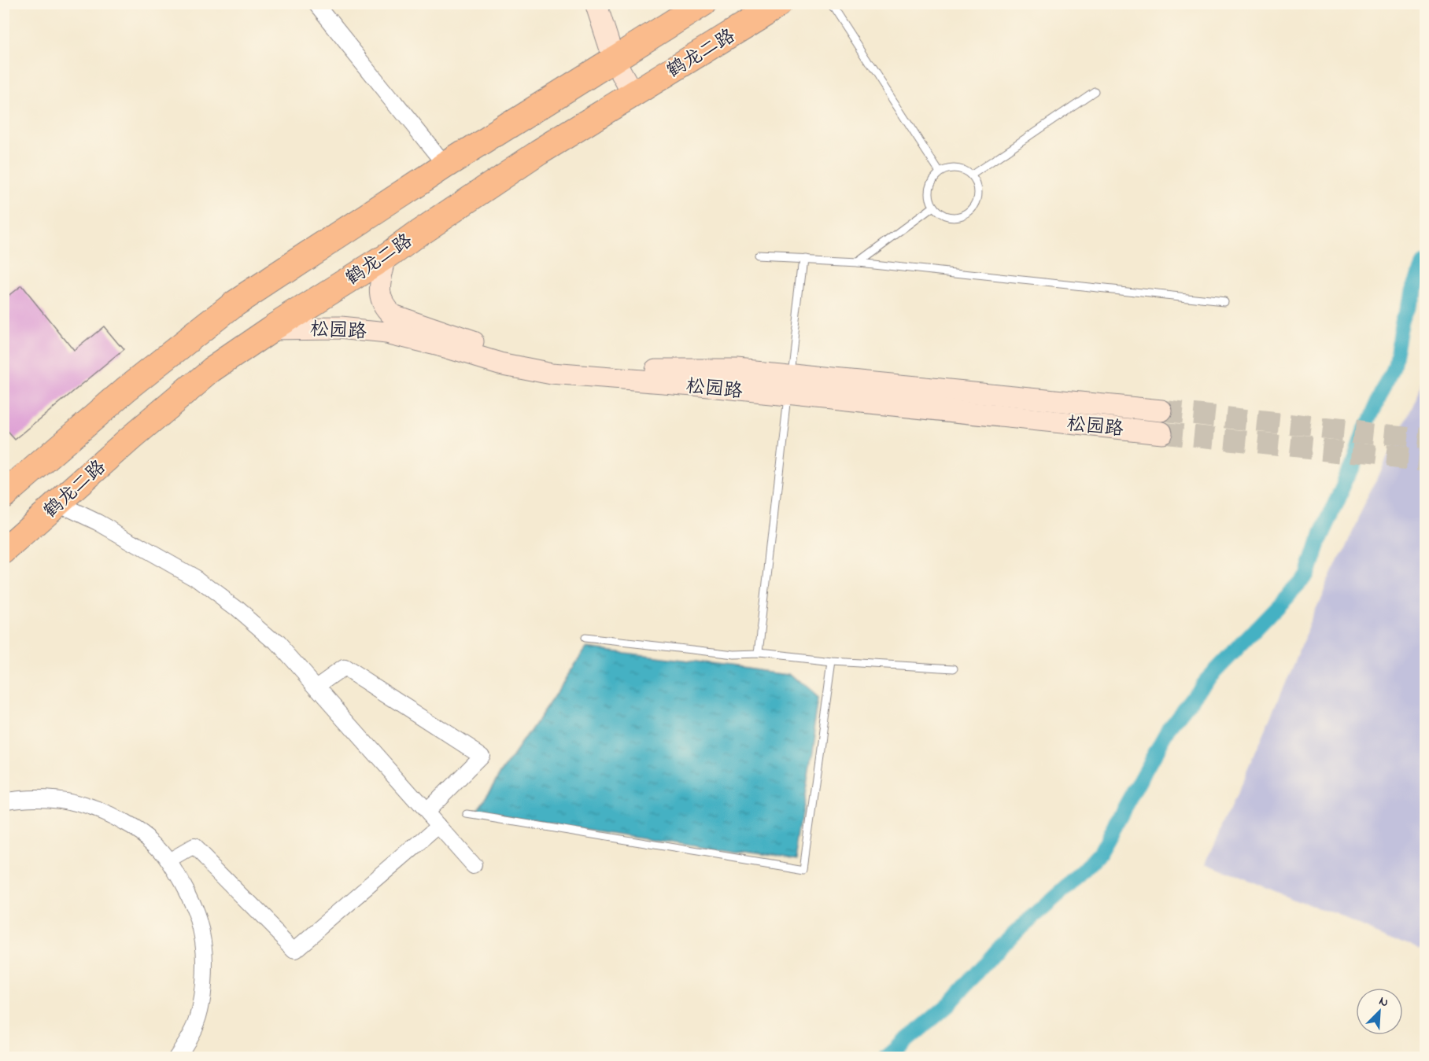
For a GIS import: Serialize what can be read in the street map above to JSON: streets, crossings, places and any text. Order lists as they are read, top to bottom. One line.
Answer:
{"streets":{"highway":["鹤龙二路"],"street":["松园路"]},"crossings":[["鹤龙二路","松园路"]],"north":"top right"}
